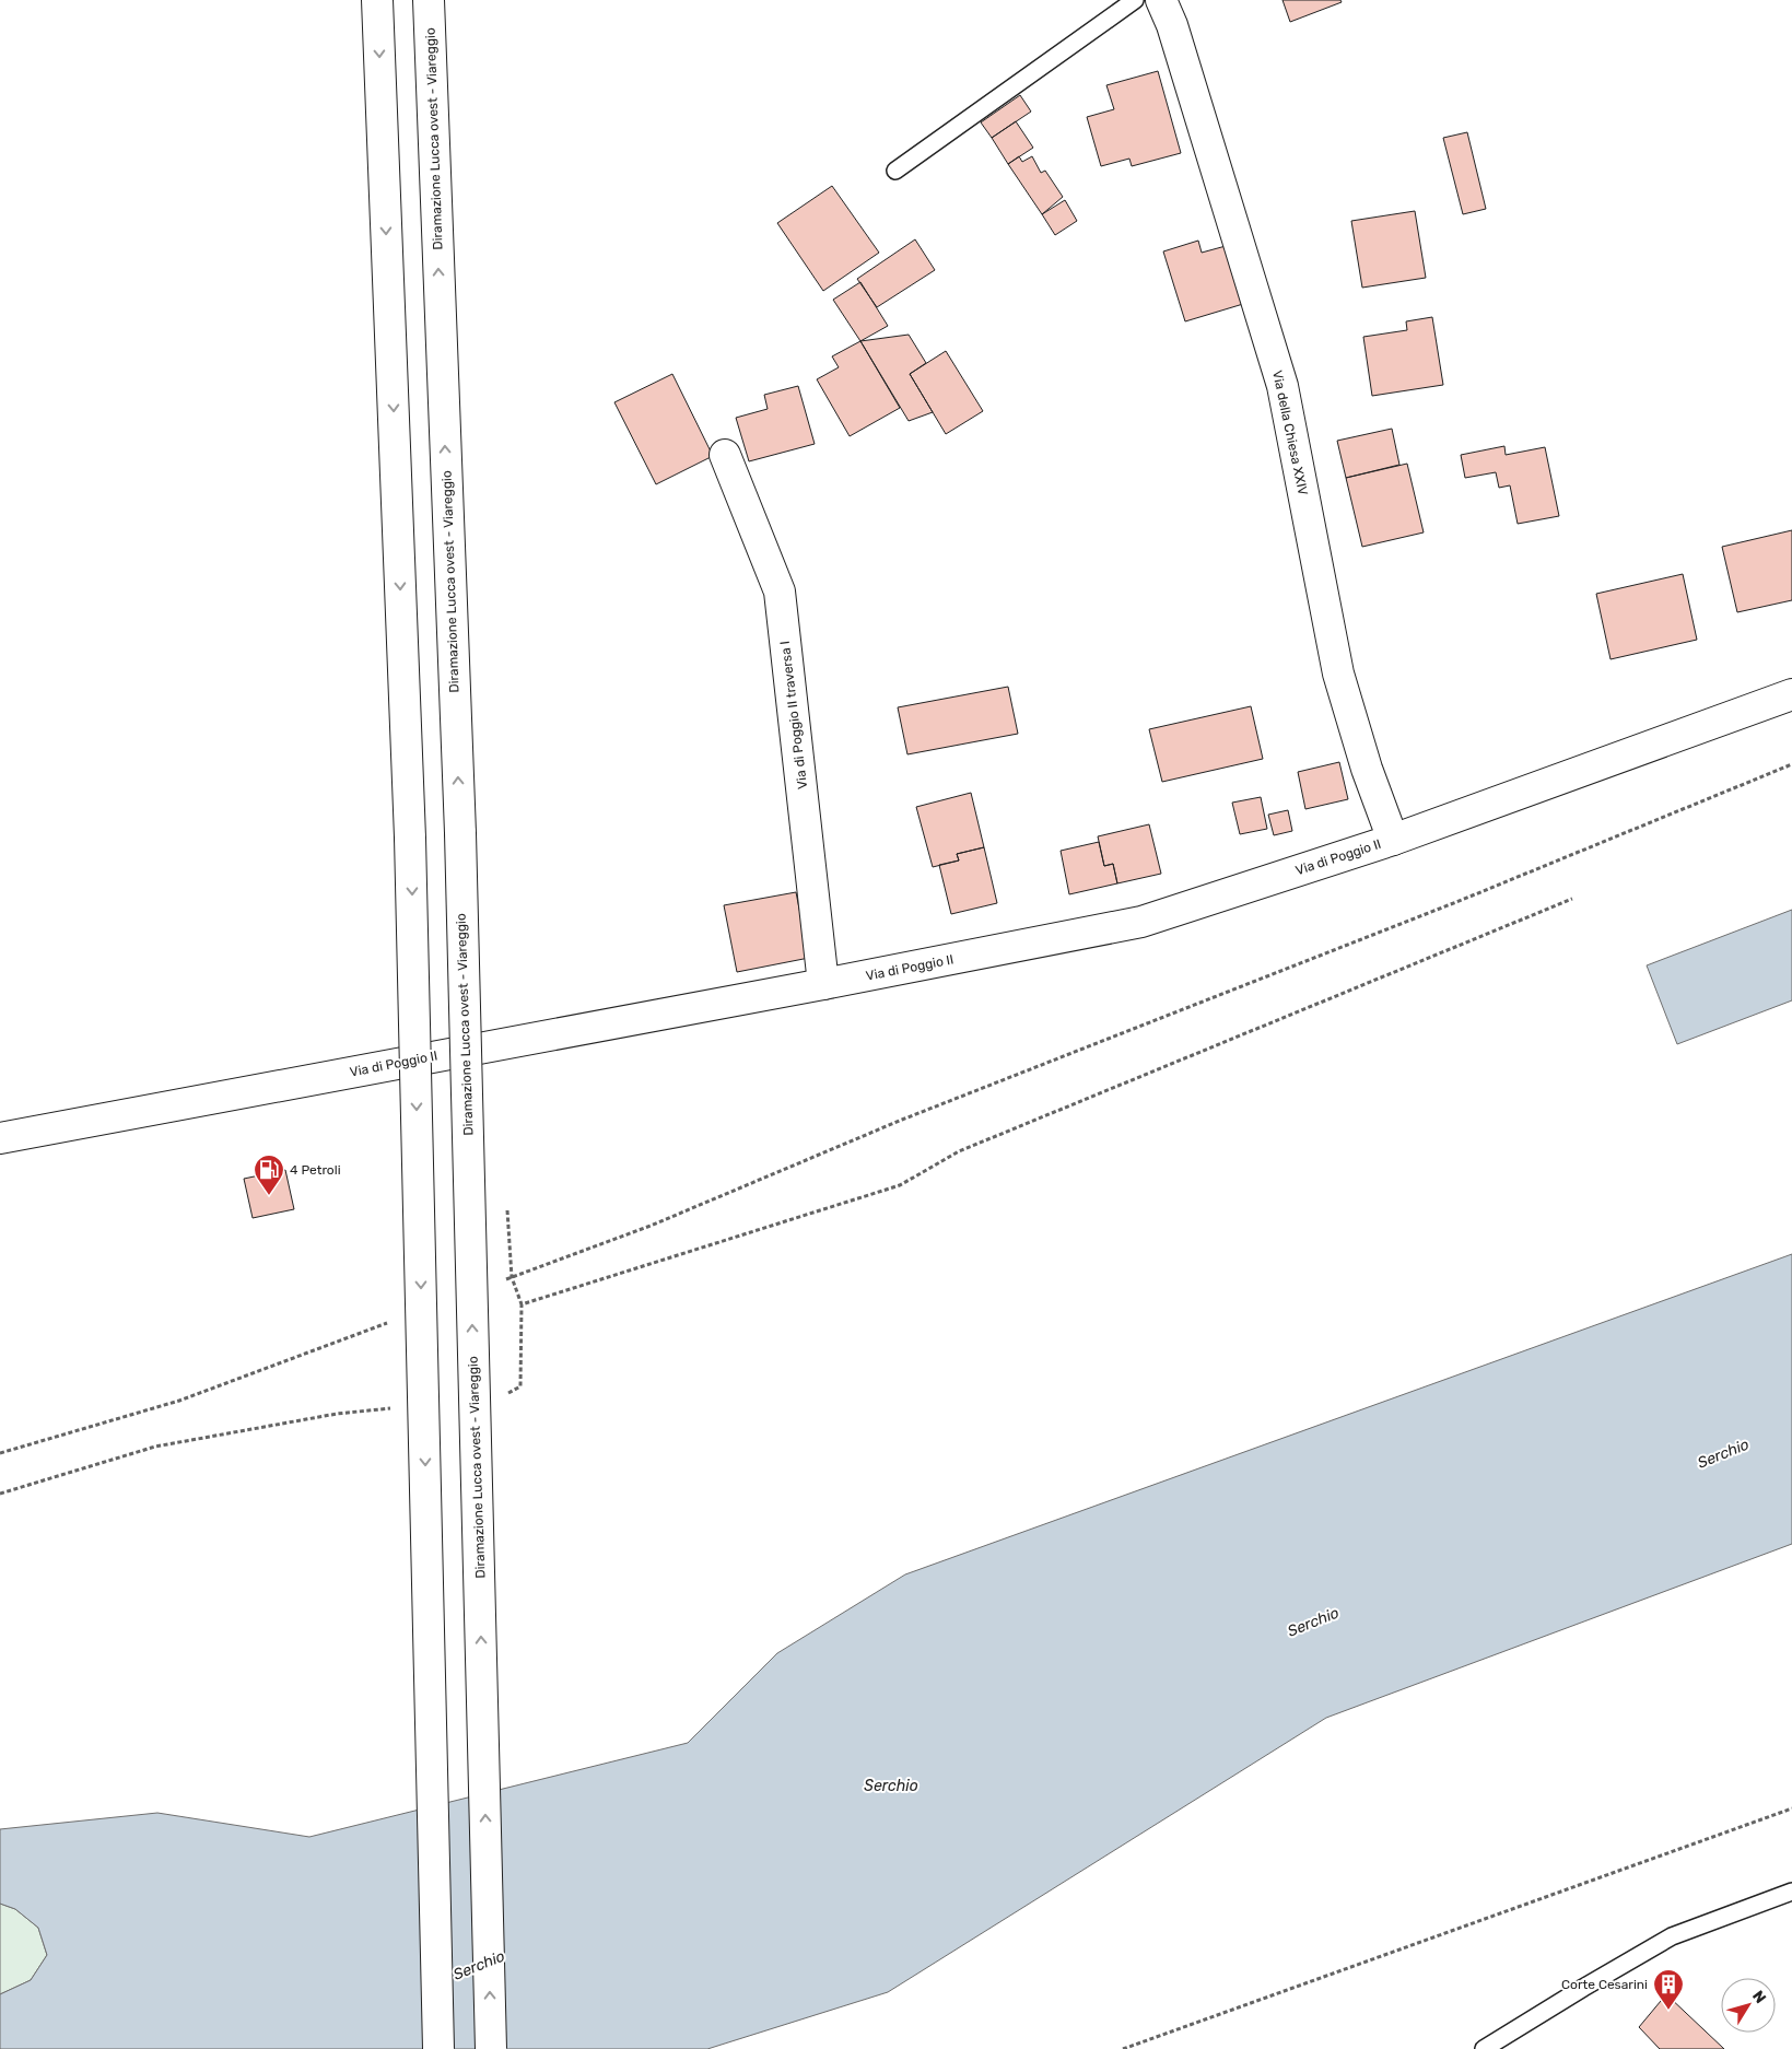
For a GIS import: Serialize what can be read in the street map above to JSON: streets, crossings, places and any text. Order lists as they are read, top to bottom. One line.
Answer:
{"streets":{"main road":["Diramazione Lucca ovest - Viareggio","Via della Chiesa XXIV","Via di Poggio II traversa I","Via di Poggio II"]},"crossings":[["Via della Chiesa XXIV","Via di Poggio II"],["Via di Poggio II traversa I","Via di Poggio II"]],"water":["Serchio"],"places":{"fuel station":["4 Petroli"],"building":["Corte Cesarini"]},"north":"top right"}
